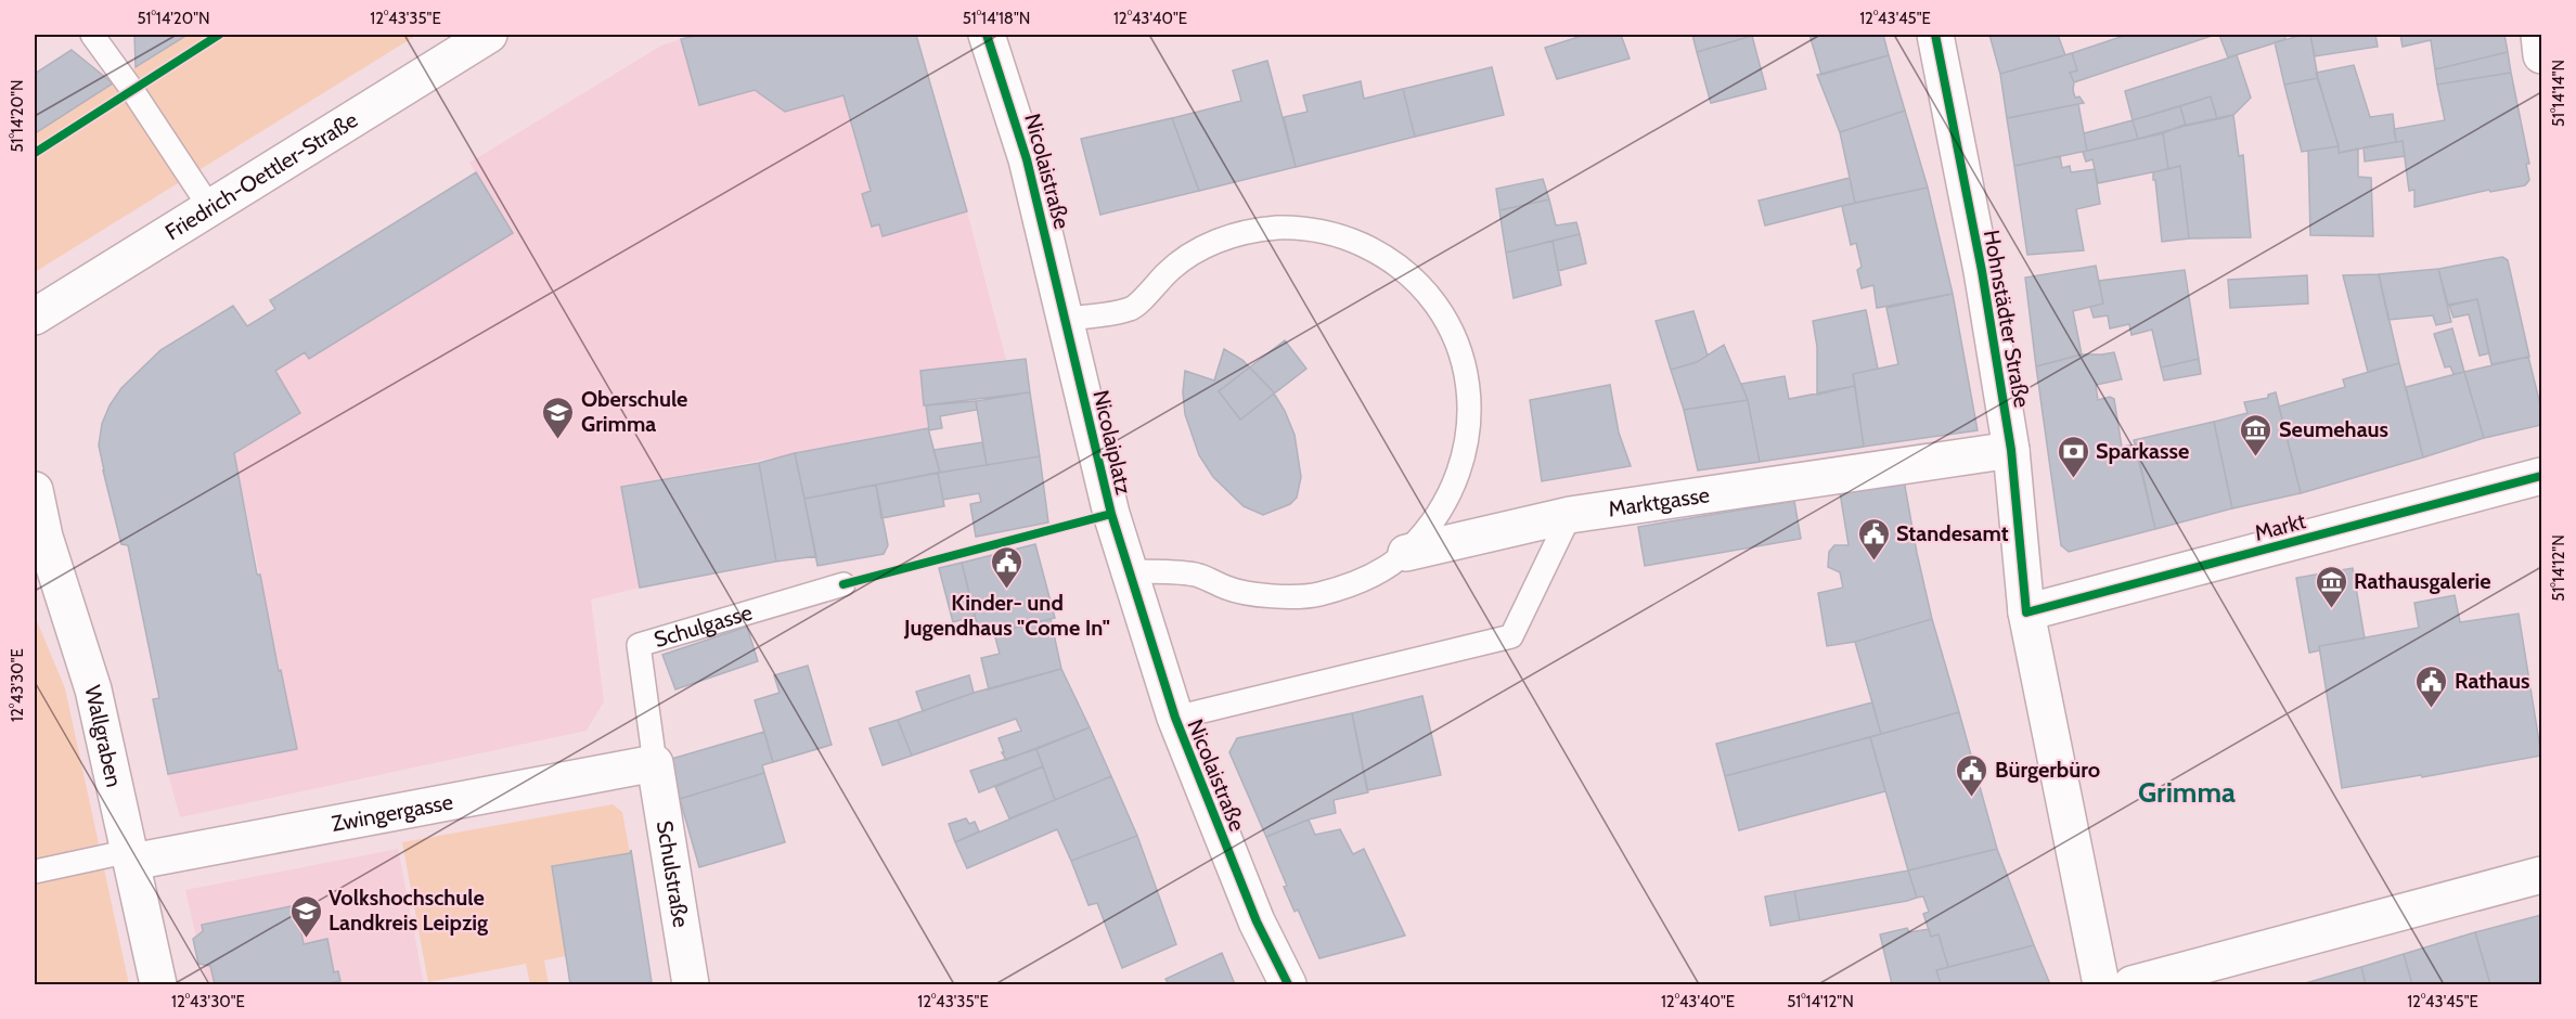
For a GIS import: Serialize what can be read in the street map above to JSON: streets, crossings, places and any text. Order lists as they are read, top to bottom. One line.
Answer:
{"streets":{"street":["Nicolaistraße","Friedrich-Oettler-Straße","Hohnstädter Straße","Nicolaiplatz","Marktgasse","Markt","Wallgraben","Zwingergasse","Schulstraße"],"lane":["Schulgasse"]},"crossings":[["Nicolaistraße","Nicolaiplatz"],["Hohnstädter Straße","Marktgasse"],["Hohnstädter Straße","Markt"],["Schulgasse","Zwingergasse"],["Schulgasse","Schulstraße"],["Wallgraben","Zwingergasse"],["Zwingergasse","Schulstraße"]],"districts":["Grimma"],"places":{"school or university":["Oberschule Grimma","Volkshochschule Landkreis Leipzig"],"museum":["Seumehaus","Rathausgalerie"],"bank":["Sparkasse"],"public building":["Standesamt","Kinder- und Jugendhaus \"Come In\"","Rathaus","Bürgerbüro"]},"coordinates":["51°14'20\"N","12°43'35\"E","51°14'18\"N","12°43'40\"E","12°43'45\"E","51°14'14\"N","51°14'12\"N","12°43'30\"E"]}
